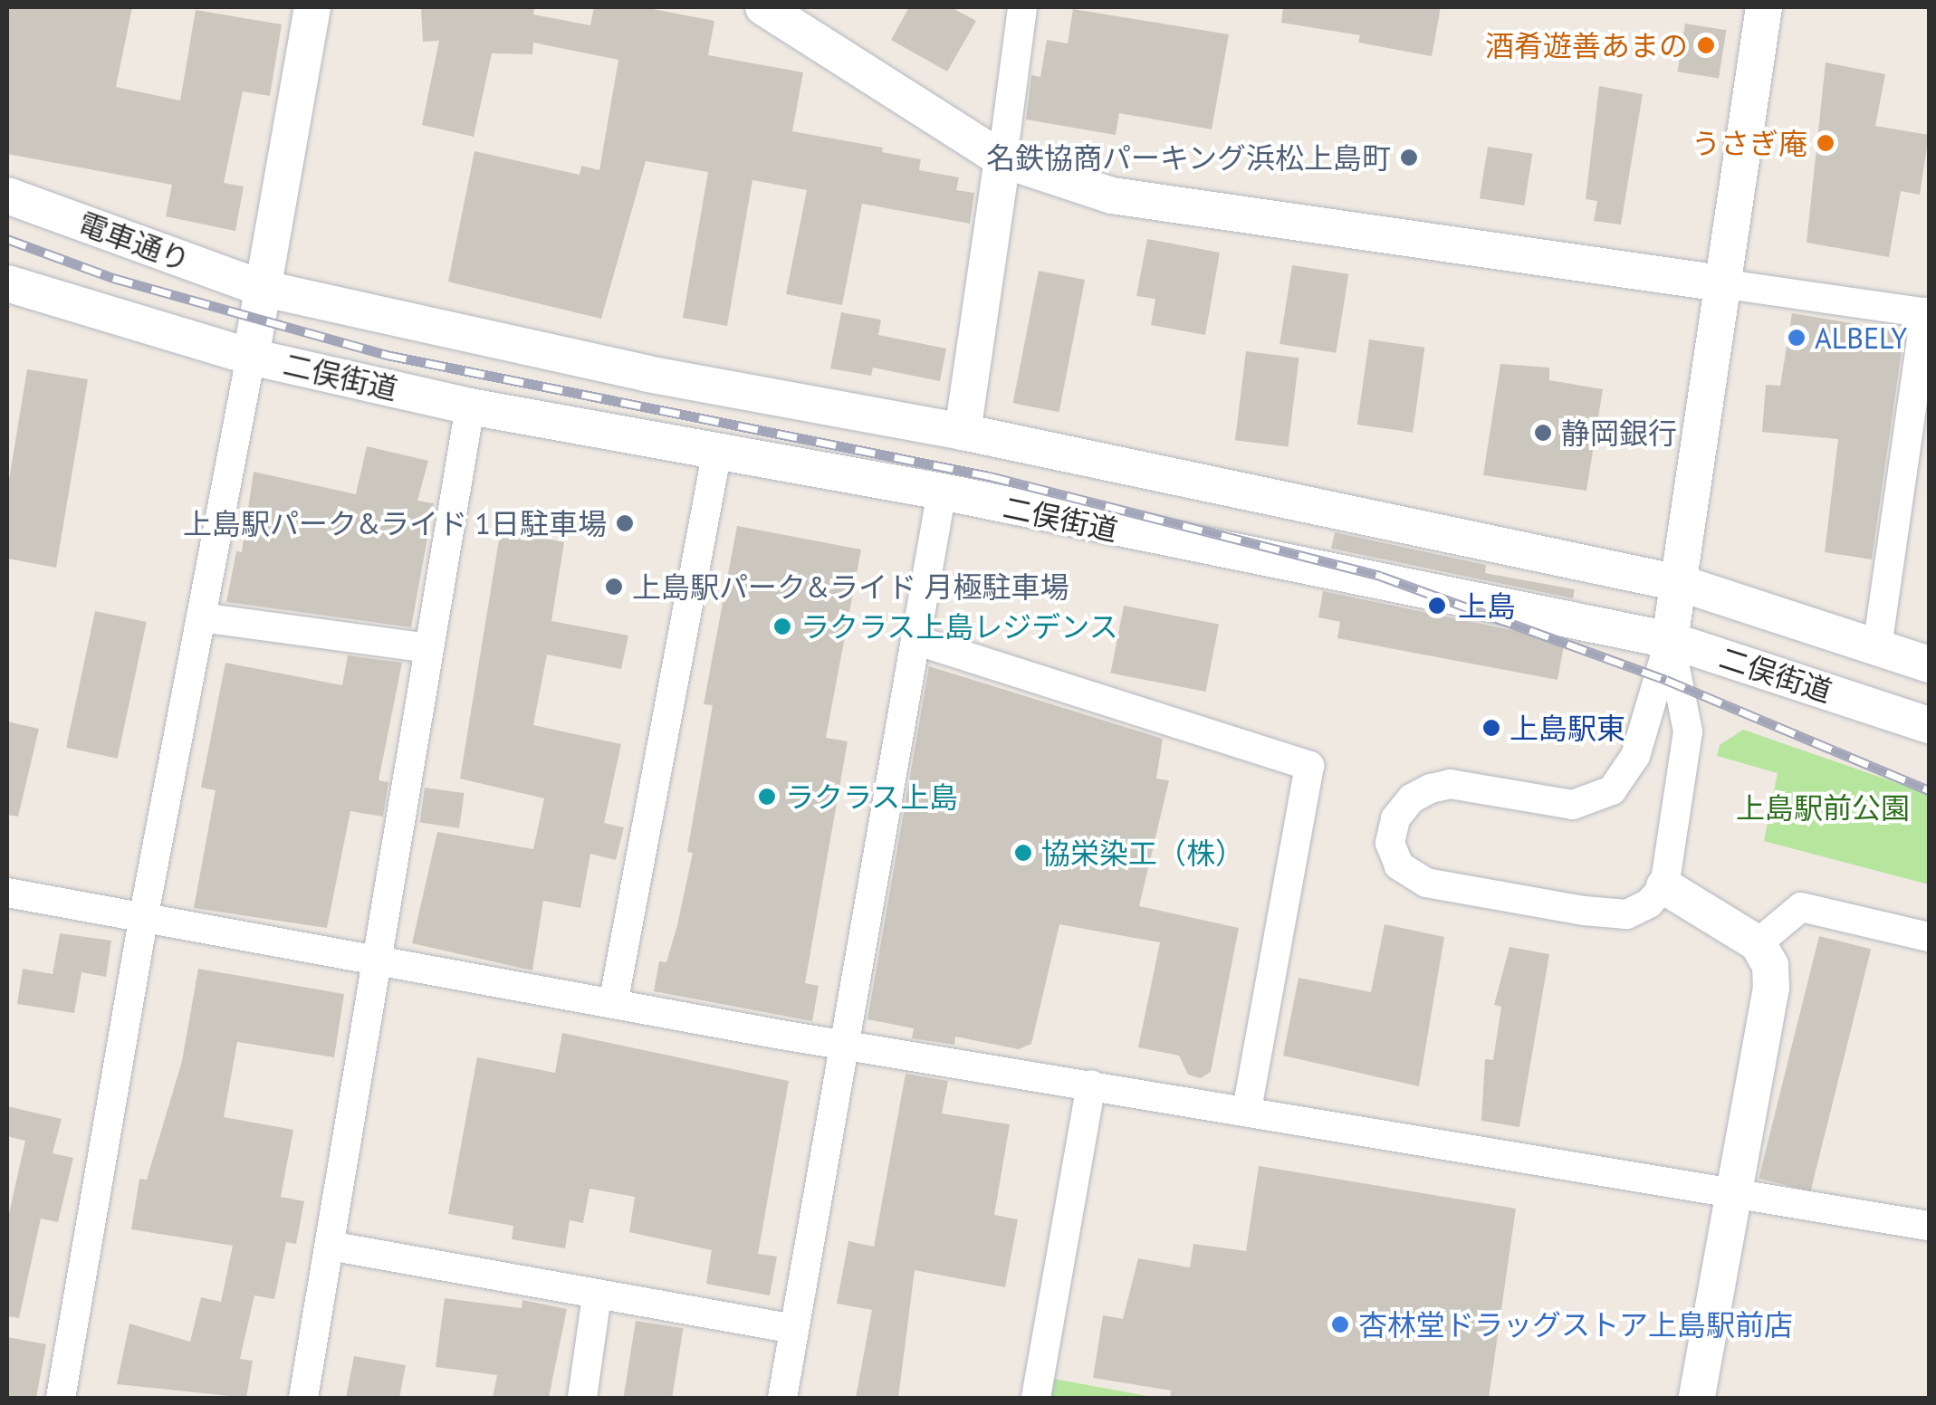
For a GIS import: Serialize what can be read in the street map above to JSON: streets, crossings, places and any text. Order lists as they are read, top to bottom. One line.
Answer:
{"streets":{"street":["電車通り","二俣街道"]},"crossings":[["電車通り","二俣街道"]],"parks":["上島駅前公園"],"places":["酒肴遊善あまの","うさぎ庵","名鉄協商パーキング浜松上島町","ALBELY","静岡銀行","上島駅パーク&ライド 1日駐車場","上島駅パーク&ライド 月極駐車場","上島","ラクラス上島レジデンス","上島駅東","ラクラス上島","協栄染工（株）","杏林堂ドラッグストア上島駅前店"]}
